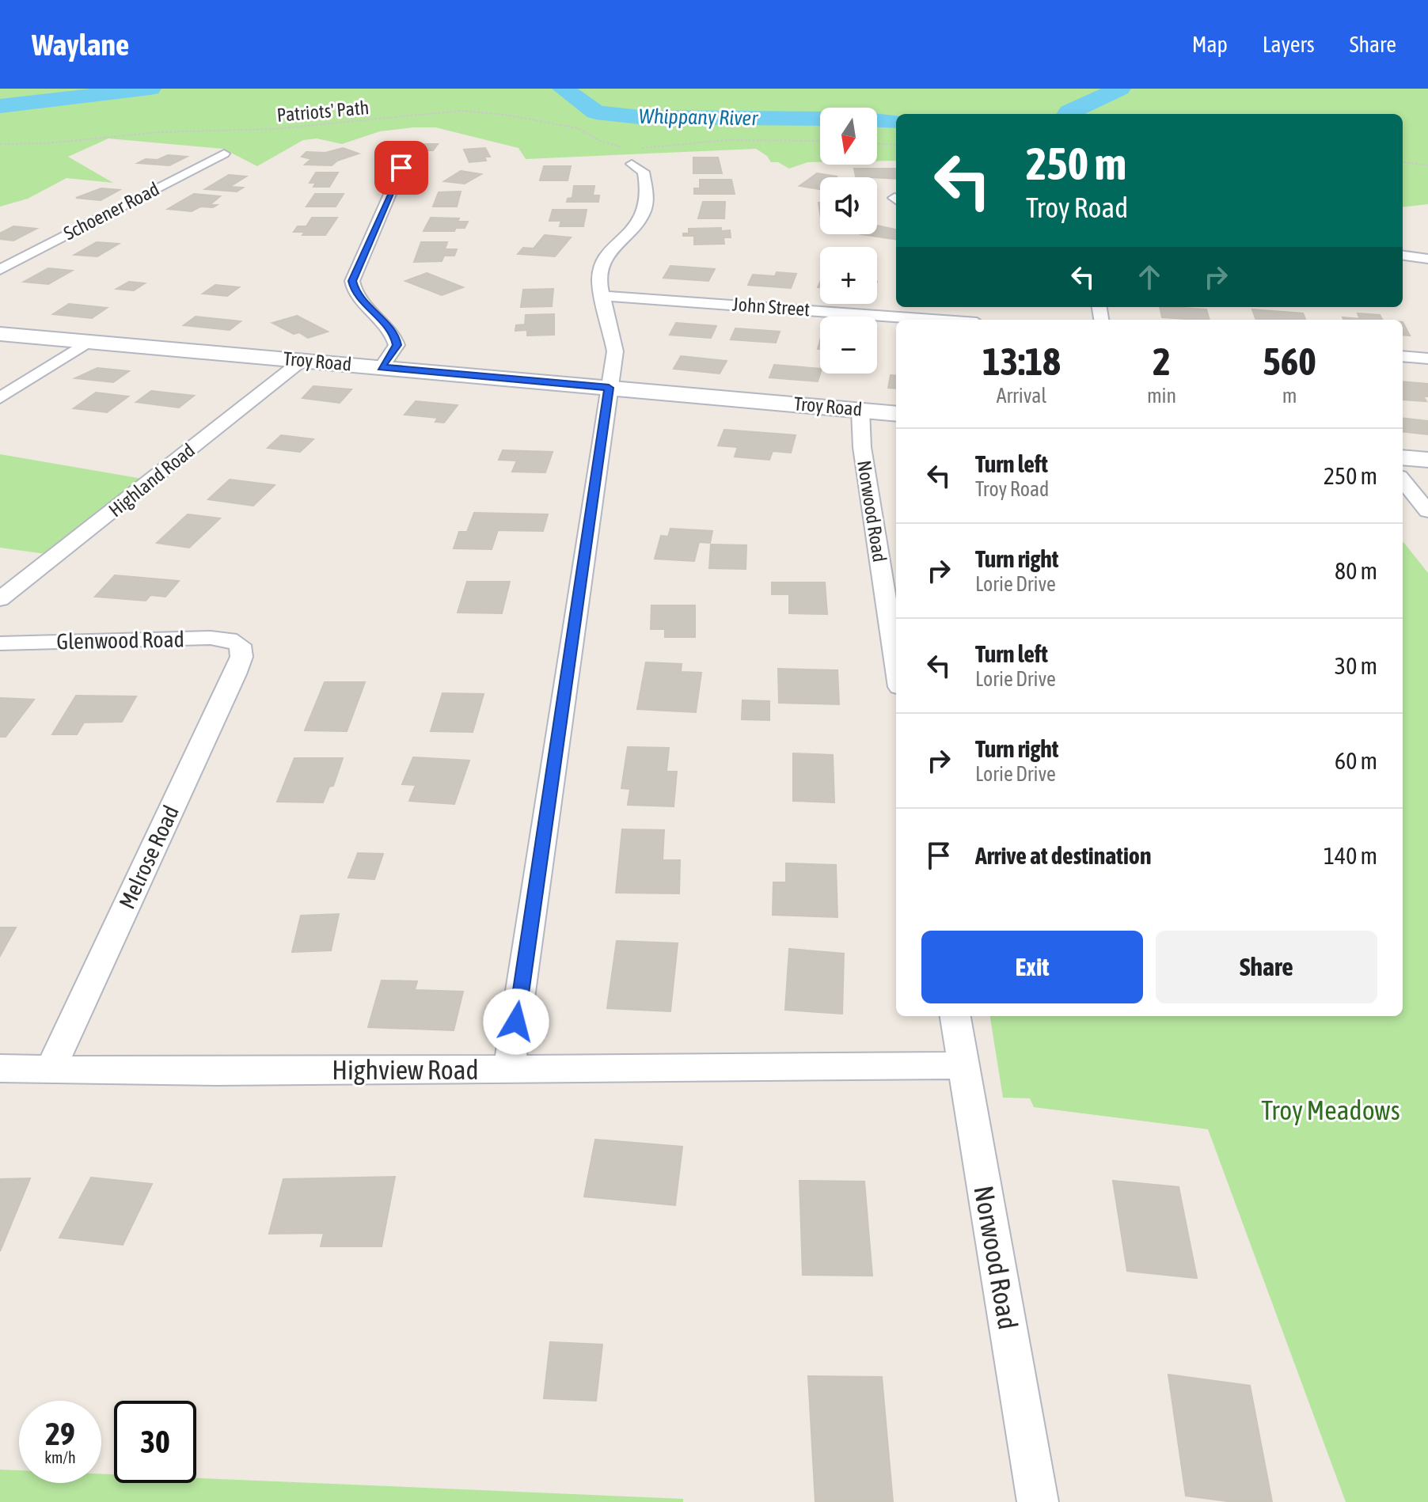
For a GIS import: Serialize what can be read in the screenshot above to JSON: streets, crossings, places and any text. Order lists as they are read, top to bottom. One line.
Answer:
{"streets":{"street":["Schoener Road","John Street","Troy Road","Highland Road","Norwood Road","Glenwood Road","Melrose Road","Highview Road"],"path":["Patriots' Path"]},"crossings":[["Troy Road","Highland Road"],["Troy Road","Norwood Road"],["Norwood Road","Highview Road"],["Glenwood Road","Melrose Road"],["Melrose Road","Highview Road"]],"water":["Whippany River"],"parks":["Troy Meadows"],"north":"bottom","page":{"header":"Waylane","nav":["Map","Layers","Share"],"map_buttons":["+","−"],"turn":["250 m","Troy Road"],"eta":["13:18","Arrival","2","min","560","m"],"list":[{"name":"Turn left","note":"Troy Road","value":"250 m"},{"name":"Turn right","note":"Lorie Drive","value":"80 m"},{"name":"Turn left","note":"Lorie Drive","value":"30 m"},{"name":"Turn right","note":"Lorie Drive","value":"60 m"},{"name":"Arrive at destination","value":"140 m"}],"buttons":["Exit","Share"],"speed":"29 km/h","limit":"30"}}
